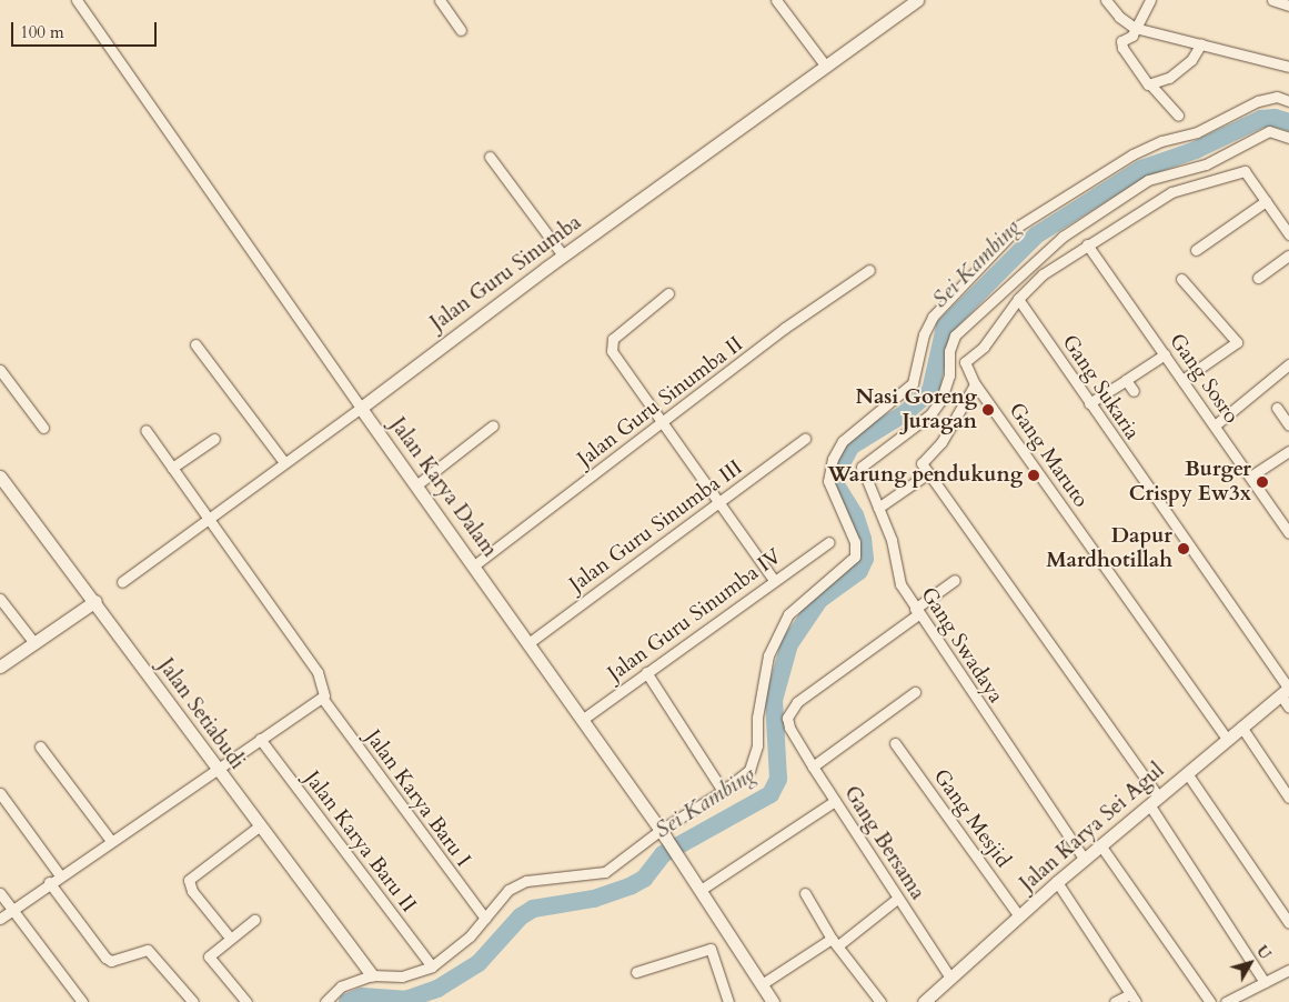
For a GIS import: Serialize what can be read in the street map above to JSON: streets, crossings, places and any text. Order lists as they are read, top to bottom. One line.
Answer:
{"streets":{"street":["Jalan Guru Sinumba","Gang Sosro","Gang Sukaria","Jalan Guru Sinumba II","Gang Maruto","Jalan Karya Dalam","Jalan Guru Sinumba III","Jalan Guru Sinumba IV","Gang Swadaya","Jalan Setiabudi","Jalan Karya Baru I","Gang Mesjid","Jalan Karya Sei Agul","Jalan Karya Baru II","Gang Bersama"]},"crossings":[["Jalan Guru Sinumba","Jalan Karya Dalam"],["Gang Sukaria","Jalan Karya Sei Agul"],["Jalan Guru Sinumba II","Jalan Karya Dalam"],["Gang Maruto","Jalan Karya Sei Agul"],["Jalan Karya Dalam","Jalan Guru Sinumba III"],["Jalan Karya Dalam","Jalan Guru Sinumba IV"],["Gang Swadaya","Jalan Karya Sei Agul"],["Gang Swadaya","Gang Bersama"],["Gang Mesjid","Jalan Karya Sei Agul"],["Jalan Karya Sei Agul","Gang Bersama"]],"water":["Sei Kambing"],"places":["Nasi Goreng Juragan","Warung pendukung","Burger Crispy Ew3x","Dapur Mardhotillah"],"scale_bar":"100 m","north":"top right"}
